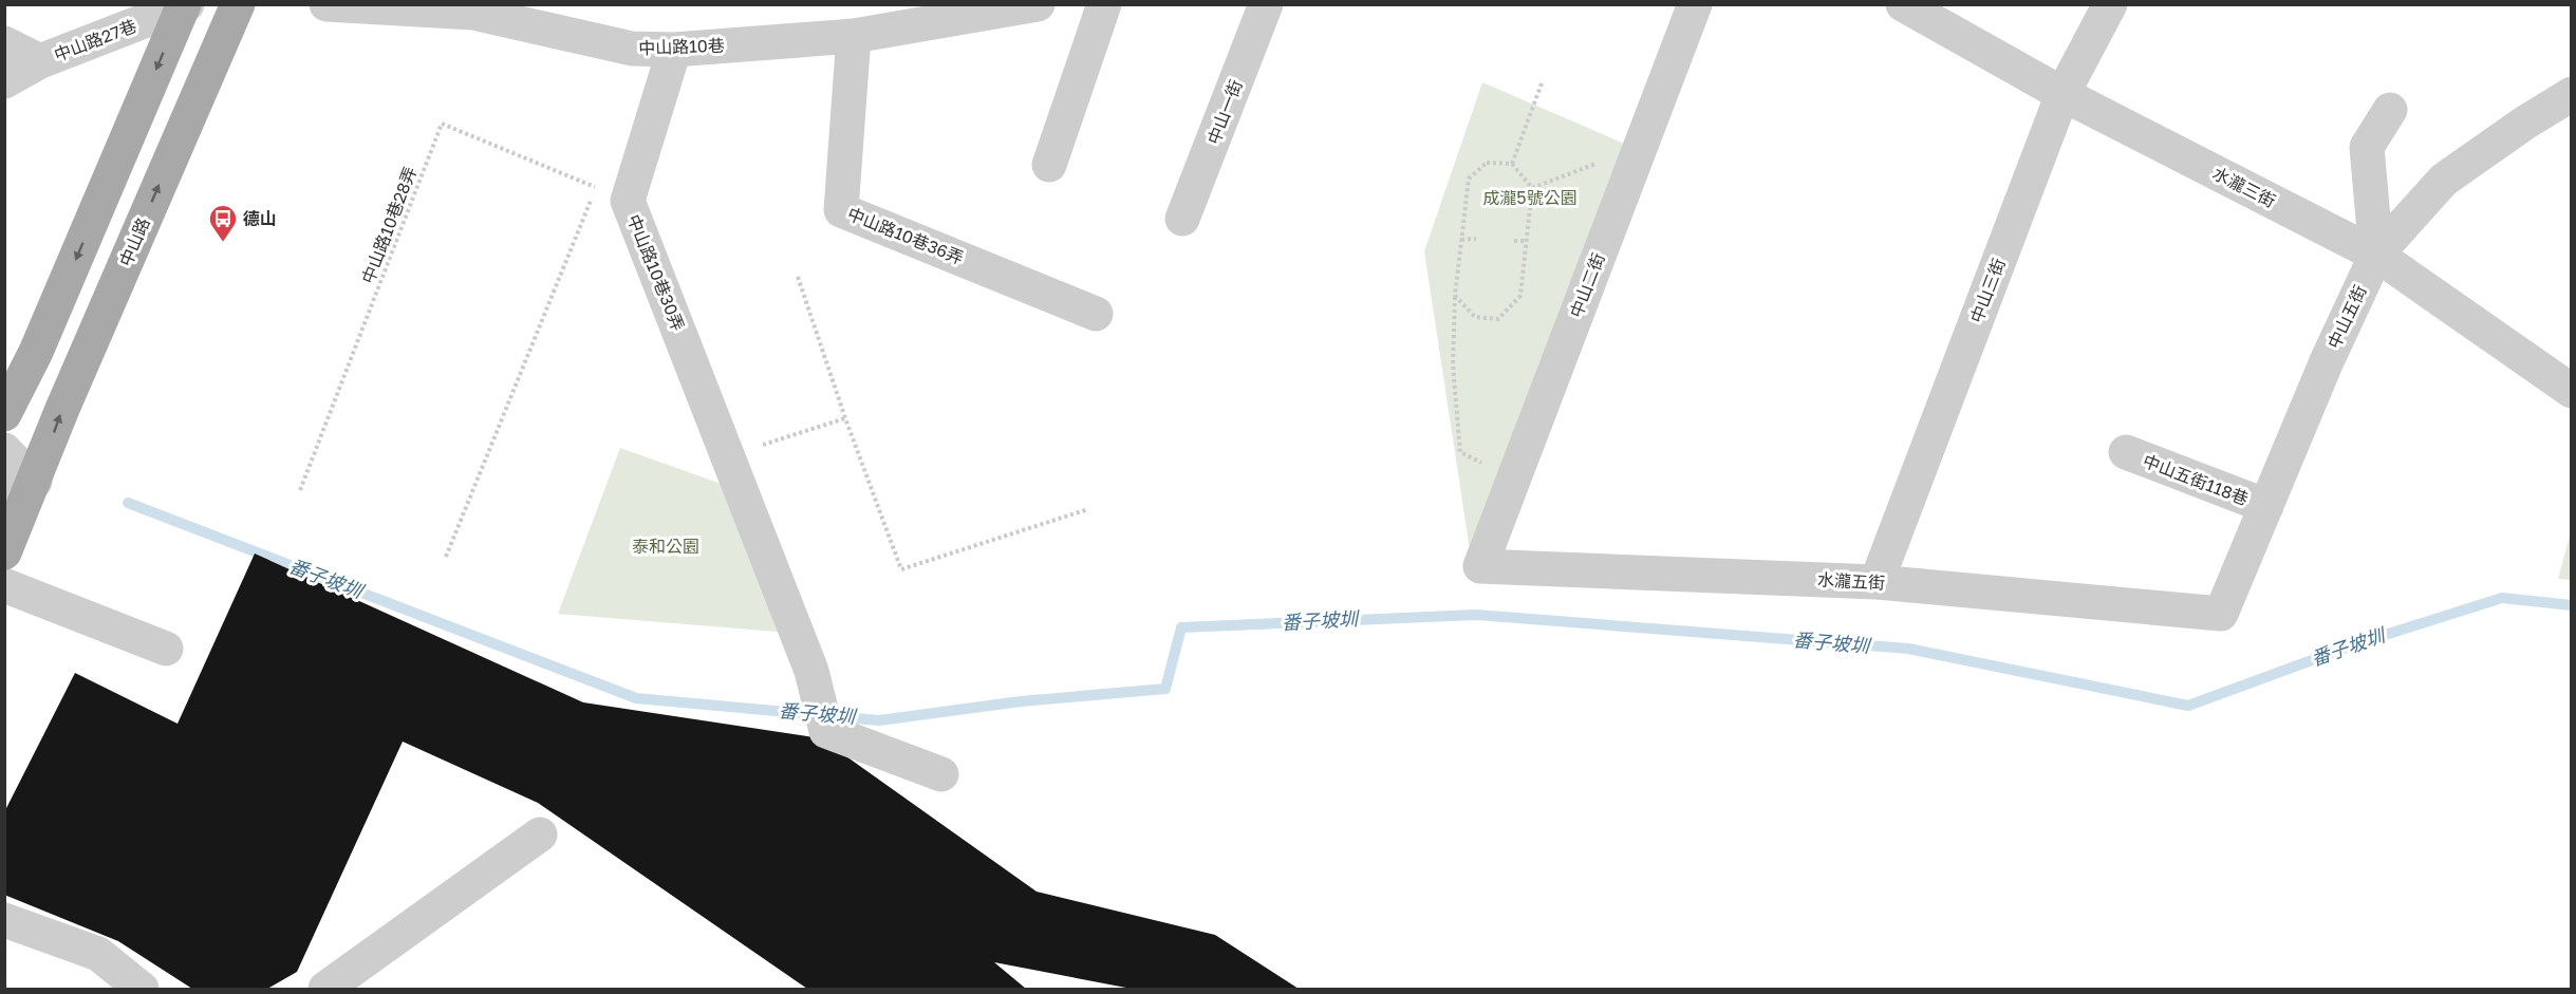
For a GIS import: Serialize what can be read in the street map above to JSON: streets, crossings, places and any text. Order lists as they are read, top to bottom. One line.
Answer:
{"streets":{"main road":["中山路"],"street":["中山路27巷","中山路10巷","中山一街","水瀧三街","中山路10巷36弄","中山路10巷30弄","中山二街","中山三街","中山五街","中山五街118巷","水瀧五街"],"path":["中山路10巷28弄"]},"crossings":[["中山路10巷","中山路10巷36弄"],["中山路10巷","中山路10巷30弄"],["水瀧三街","中山三街"],["水瀧三街","中山五街"],["中山路10巷28弄","中山路10巷30弄"],["中山二街","水瀧五街"],["中山三街","水瀧五街"],["中山五街","中山五街118巷"],["中山五街","水瀧五街"]],"water":["番子坡圳"],"parks":["成瀧5號公園","泰和公園"],"places":{"bus stop":["德山"]}}
